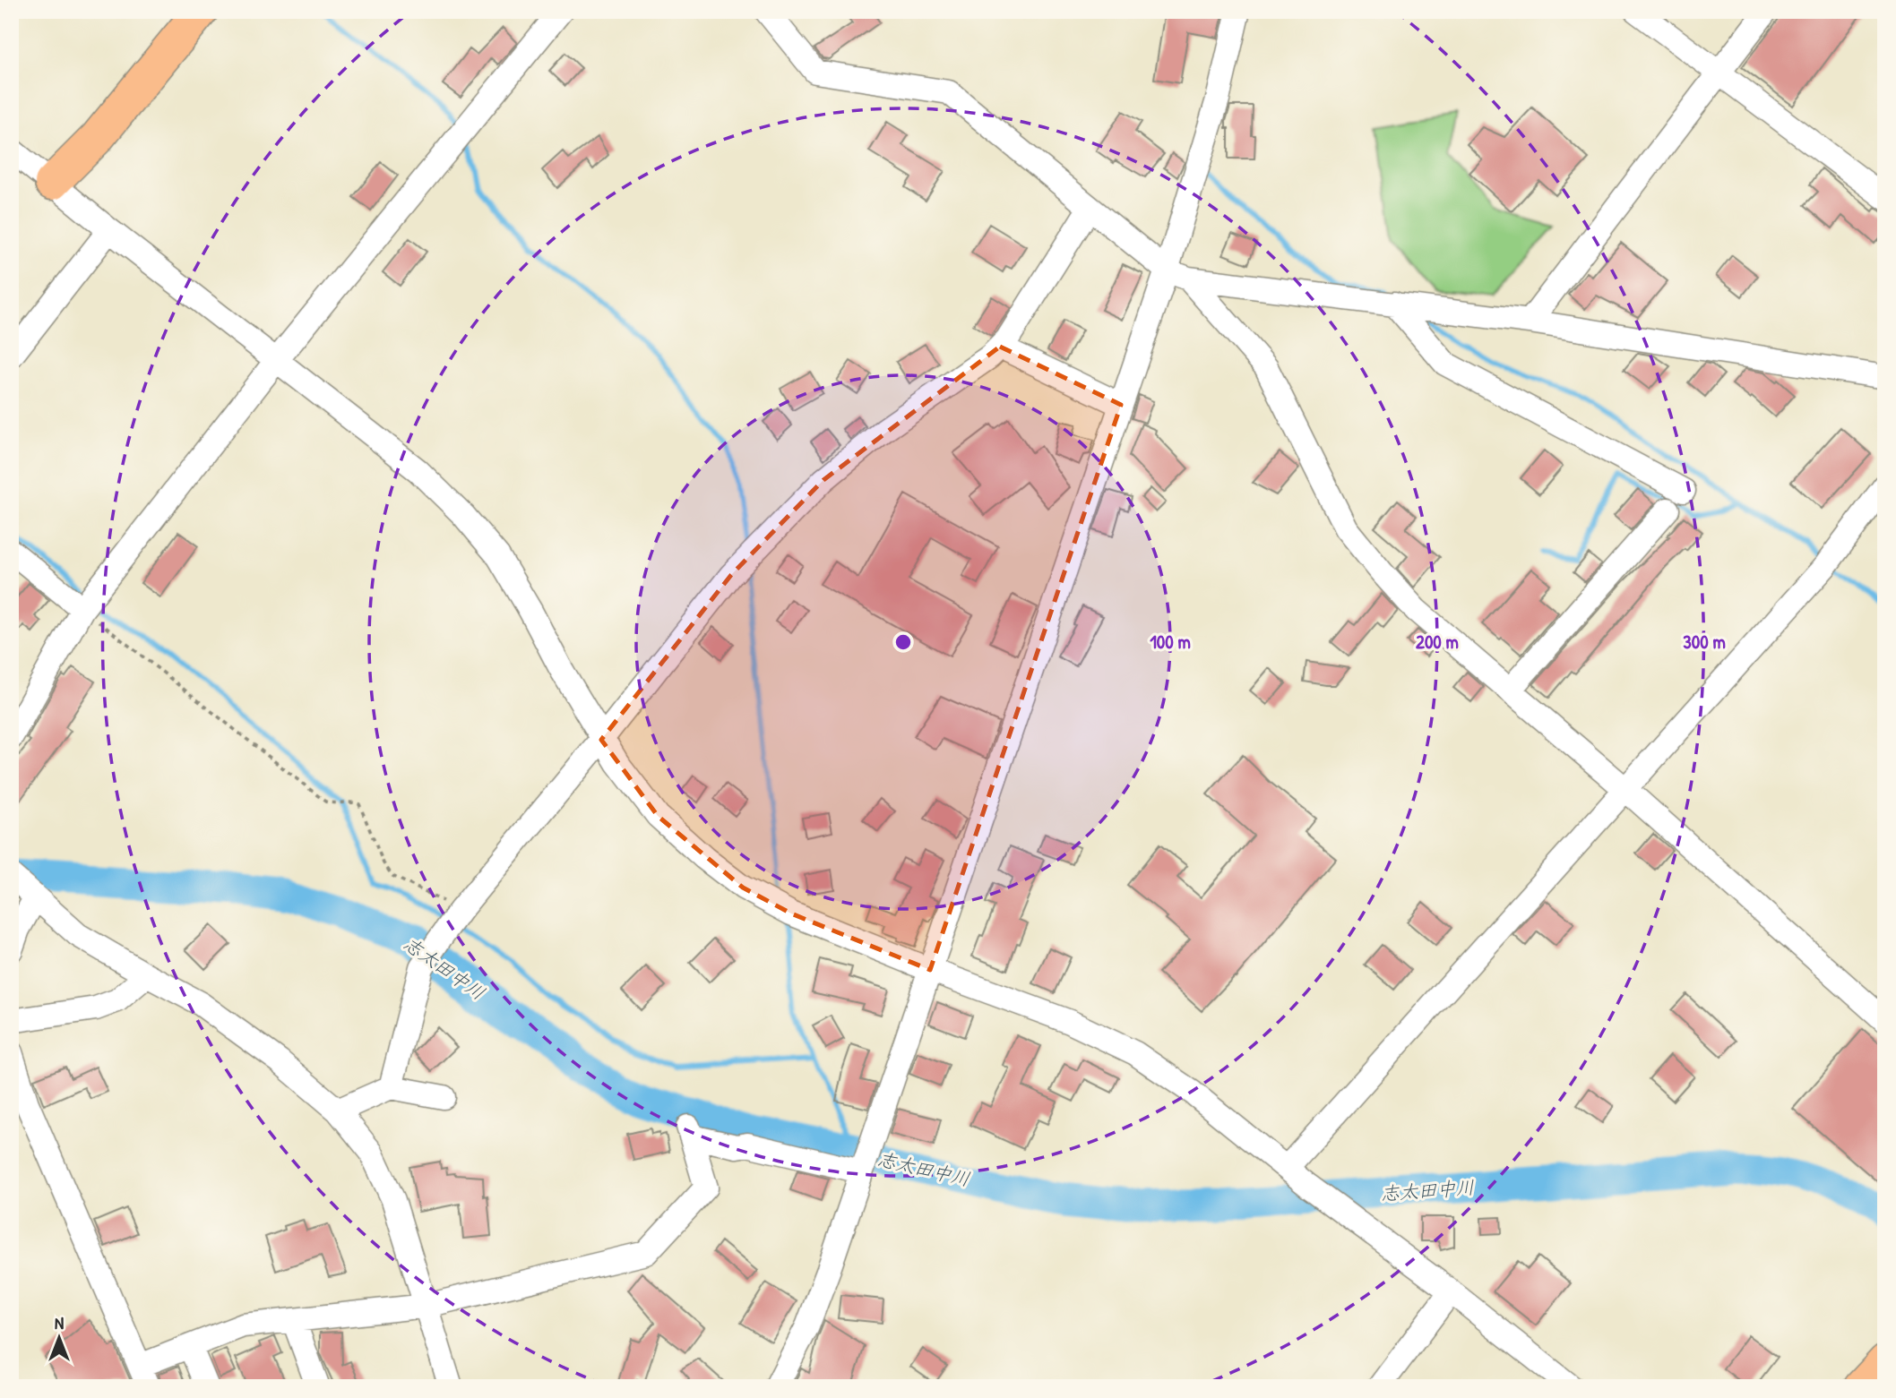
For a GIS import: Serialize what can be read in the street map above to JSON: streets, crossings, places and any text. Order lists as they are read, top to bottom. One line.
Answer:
{"water":["志太田中川"],"north":"top","rings":["100 m","200 m","300 m"]}
